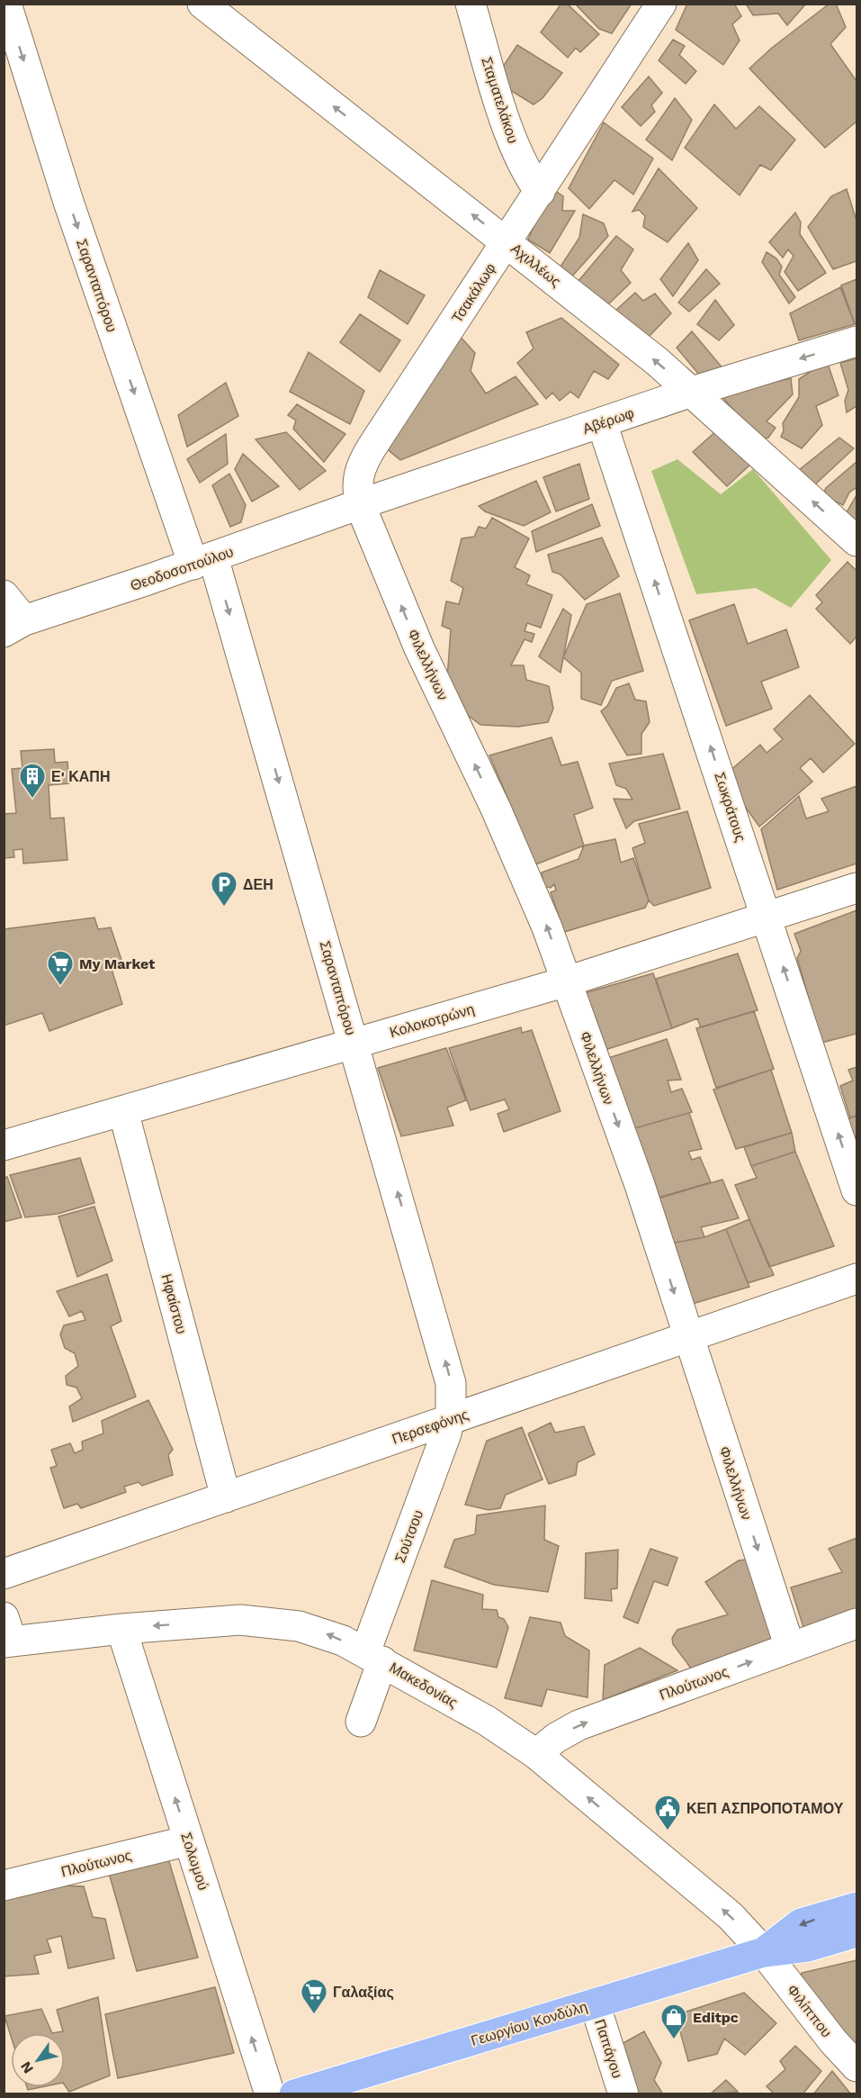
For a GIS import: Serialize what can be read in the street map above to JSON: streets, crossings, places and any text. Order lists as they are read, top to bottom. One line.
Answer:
{"streets":{"main road":["Γεωργίου Κονδύλη"],"street":["Σταματελάκου","Αχιλλέως","Σαρανταπόρου","Τσακάλωφ","Αβέρωφ","Θεοδοσοπούλου","Φιλελλήνων","Σωκράτους","Κολοκοτρώνη","Ηφαίστου","Περσεφόνης","Σούτσου","Πλούτωνος","Μακεδονίας","Σολωμού","Φιλίππου","Παπάγου"]},"crossings":[["Σταματελάκου","Τσακάλωφ"],["Αχιλλέως","Τσακάλωφ"],["Αχιλλέως","Αβέρωφ"],["Σαρανταπόρου","Θεοδοσοπούλου"],["Σαρανταπόρου","Κολοκοτρώνη"],["Σαρανταπόρου","Περσεφόνης"],["Σαρανταπόρου","Σούτσου"],["Τσακάλωφ","Αβέρωφ"],["Τσακάλωφ","Θεοδοσοπούλου"],["Τσακάλωφ","Φιλελλήνων"],["Αβέρωφ","Θεοδοσοπούλου"],["Αβέρωφ","Φιλελλήνων"],["Αβέρωφ","Σωκράτους"],["Θεοδοσοπούλου","Φιλελλήνων"],["Φιλελλήνων","Κολοκοτρώνη"],["Φιλελλήνων","Περσεφόνης"],["Φιλελλήνων","Πλούτωνος"],["Σωκράτους","Κολοκοτρώνη"],["Κολοκοτρώνη","Ηφαίστου"],["Ηφαίστου","Περσεφόνης"],["Περσεφόνης","Σούτσου"],["Σούτσου","Μακεδονίας"],["Πλούτωνος","Μακεδονίας"],["Πλούτωνος","Σολωμού"],["Μακεδονίας","Σολωμού"],["Μακεδονίας","Φιλίππου"],["Μακεδονίας","Γεωργίου Κονδύλη"],["Φιλίππου","Γεωργίου Κονδύλη"],["Γεωργίου Κονδύλη","Παπάγου"]],"one_way":["Αχιλλέως","Σωκράτους","Πλούτωνος","Μακεδονίας","Σολωμού"],"places":{"building":["Ε' ΚΑΠΗ"],"parking":["ΔΕΗ"],"supermarket":["My Market","Γαλαξίας"],"public building":["ΚΕΠ ΑΣΠΡΟΠΟΤΑΜΟΥ"],"shop":["Editpc"]},"north":"bottom left"}
